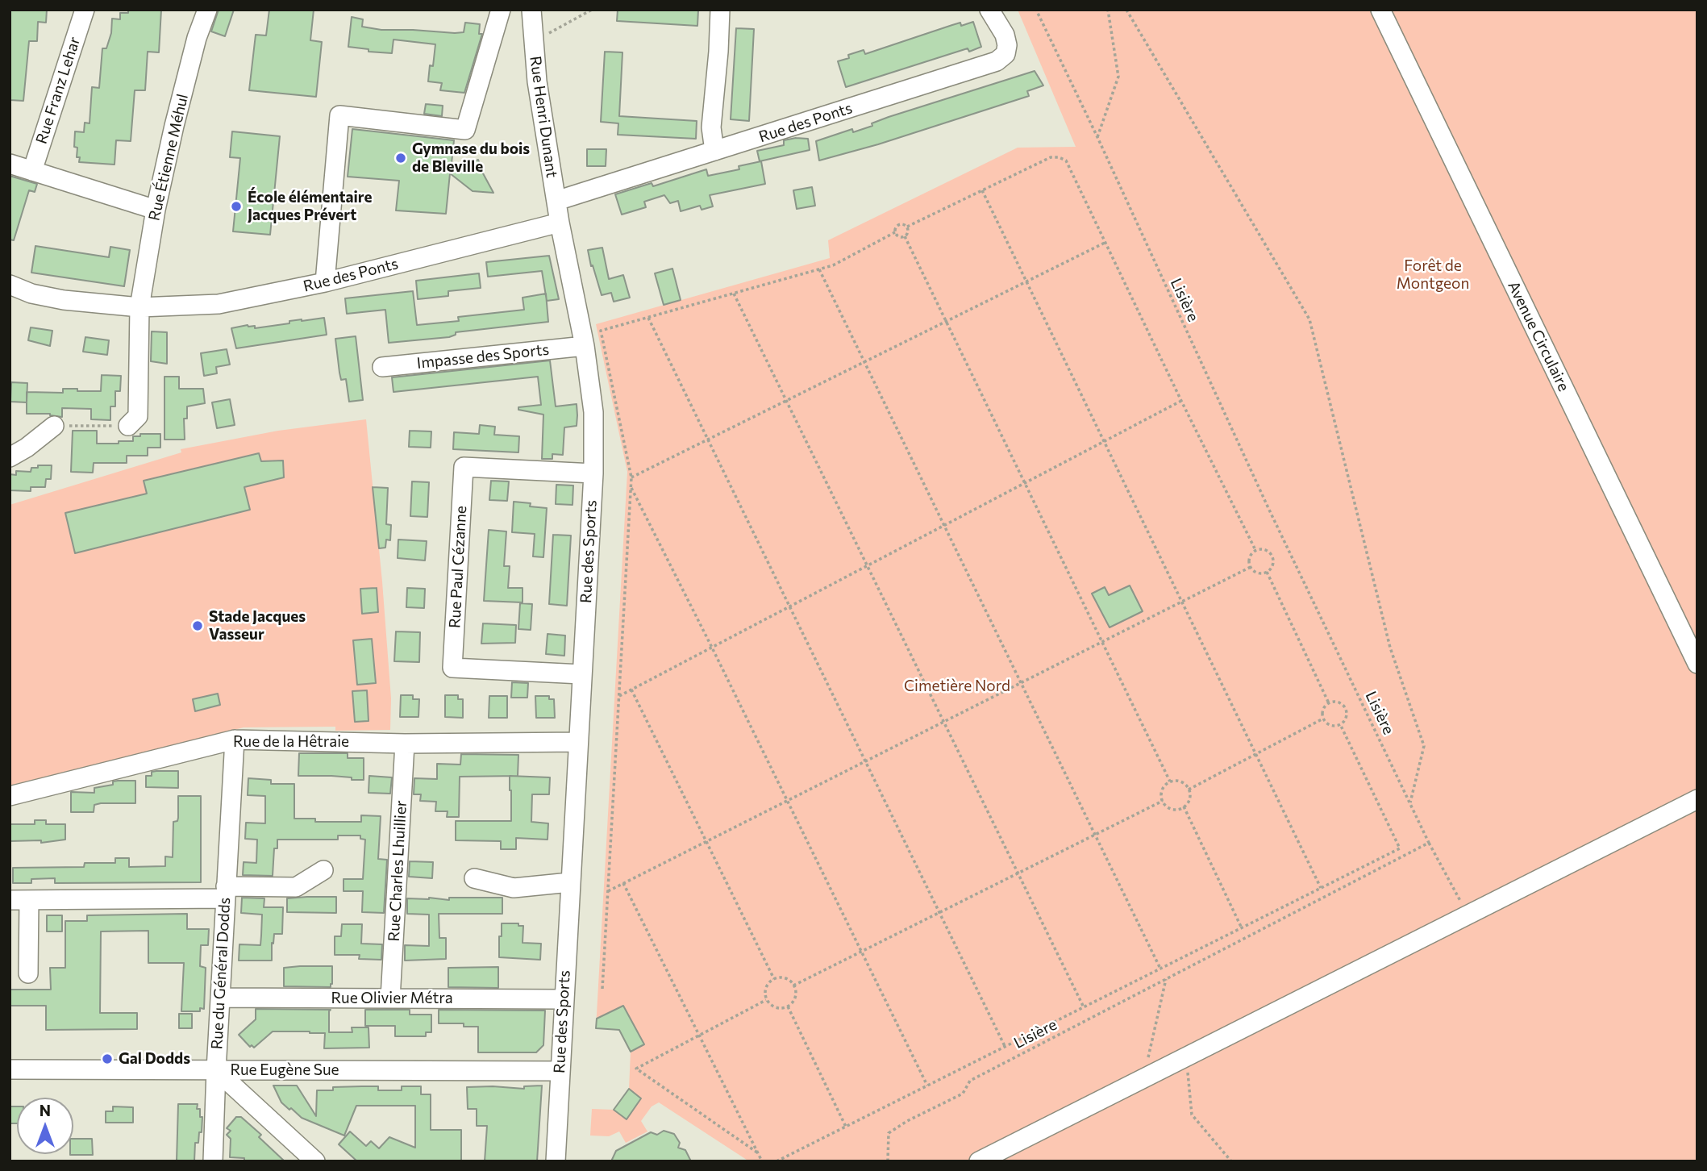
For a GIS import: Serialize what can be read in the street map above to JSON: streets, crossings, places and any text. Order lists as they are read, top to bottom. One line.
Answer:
{"streets":{"street":["Rue Franz Lehar","Rue Henri Dunant","Rue des Ponts","Rue Étienne Méhul","Avenue Circulaire","Impasse des Sports","Rue des Sports","Rue Paul Cézanne","Rue de la Hêtraie","Rue Charles Lhuillier","Rue du Général Dodds","Rue Olivier Métra","Rue Eugène Sue"],"path":["Lisière"]},"crossings":[["Rue Henri Dunant","Rue des Ponts"],["Rue Henri Dunant","Rue des Sports"],["Rue des Ponts","Rue Étienne Méhul"],["Rue des Ponts","Rue des Sports"],["Impasse des Sports","Rue des Sports"],["Rue des Sports","Rue Paul Cézanne"],["Rue des Sports","Rue de la Hêtraie"],["Rue des Sports","Rue Olivier Métra"],["Rue des Sports","Rue Eugène Sue"],["Rue de la Hêtraie","Rue Charles Lhuillier"],["Rue de la Hêtraie","Rue du Général Dodds"],["Rue Charles Lhuillier","Rue Olivier Métra"],["Rue du Général Dodds","Rue Olivier Métra"],["Rue du Général Dodds","Rue Eugène Sue"]],"parks":["Forêt de Montgeon","Cimetière Nord"],"places":["Gymnase du bois de Bleville","École élémentaire Jacques Prévert","Stade Jacques Vasseur","Gal Dodds"],"north":"top"}
